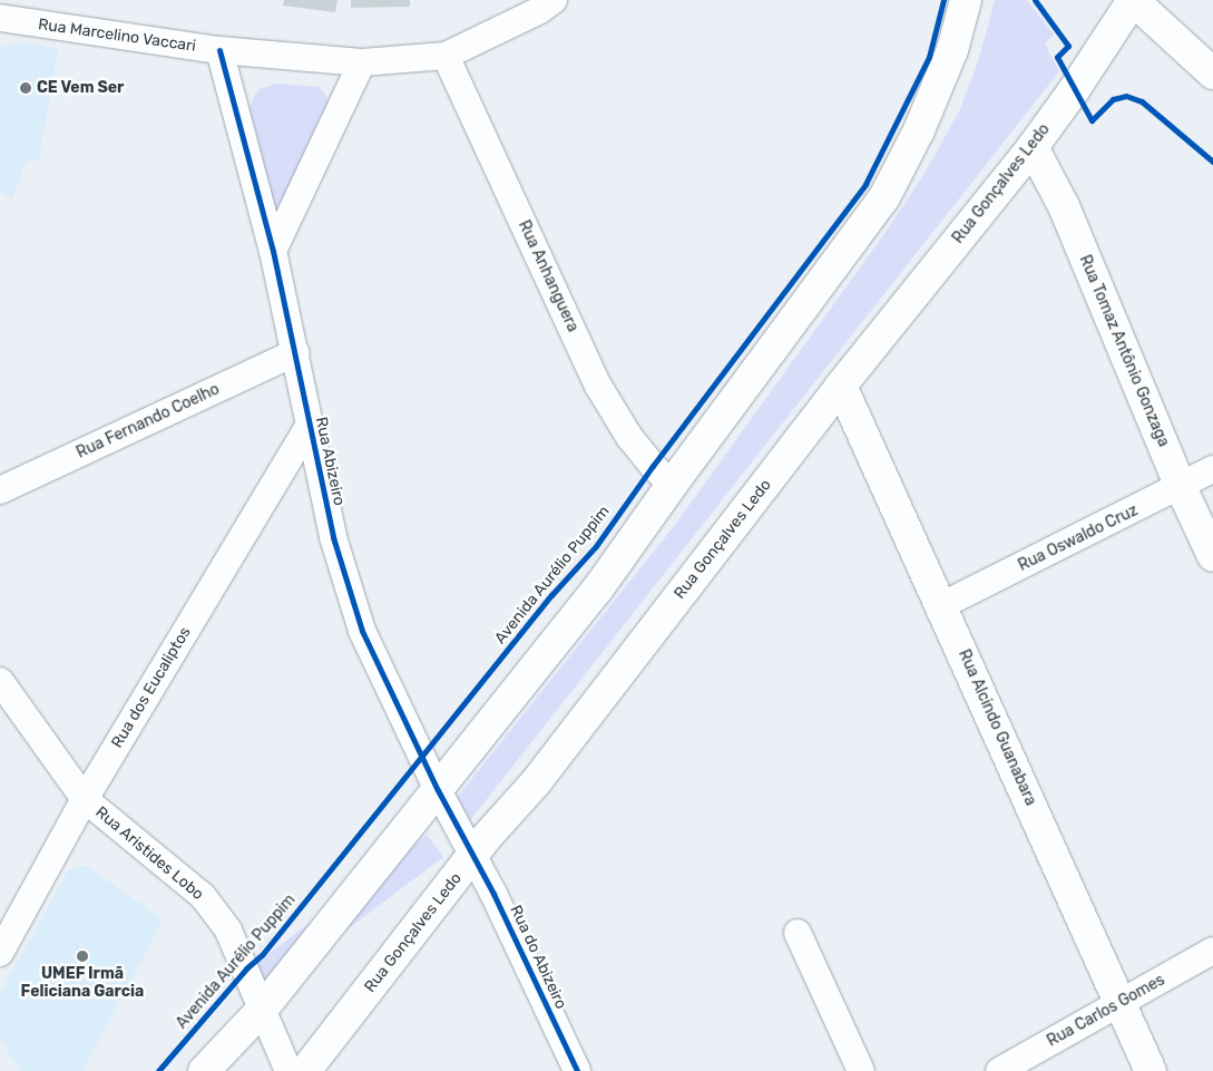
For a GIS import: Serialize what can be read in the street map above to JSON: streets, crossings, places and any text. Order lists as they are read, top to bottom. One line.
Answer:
{"streets":{"main road":["Rua Gonçalves Ledo","Rua Tomaz Antônio Gonzaga","Rua Alcindo Guanabara"],"street":["Rua Marcelino Vaccari","Rua Anhanguera","Rua Fernando Coelho","Rua Abizeiro","Rua Oswaldo Cruz","Rua dos Eucaliptos","Rua Aristides Lobo","Rua do Abizeiro","Rua Carlos Gomes"],"cycle path":["Avenida Aurélio Puppim"]},"crossings":[["Rua Marcelino Vaccari","Rua Anhanguera"],["Rua Marcelino Vaccari","Rua Abizeiro"],["Rua Gonçalves Ledo","Rua Tomaz Antônio Gonzaga"],["Rua Gonçalves Ledo","Rua Abizeiro"],["Rua Gonçalves Ledo","Rua Alcindo Guanabara"],["Rua Gonçalves Ledo","Rua do Abizeiro"],["Rua Tomaz Antônio Gonzaga","Rua Oswaldo Cruz"],["Rua Fernando Coelho","Rua Abizeiro"],["Rua Abizeiro","Rua dos Eucaliptos"],["Rua Abizeiro","Rua do Abizeiro"],["Rua Oswaldo Cruz","Rua Alcindo Guanabara"],["Rua dos Eucaliptos","Rua Aristides Lobo"],["Rua Alcindo Guanabara","Rua Carlos Gomes"]],"places":["CE Vem Ser","UMEF Irmã Feliciana Garcia"]}
